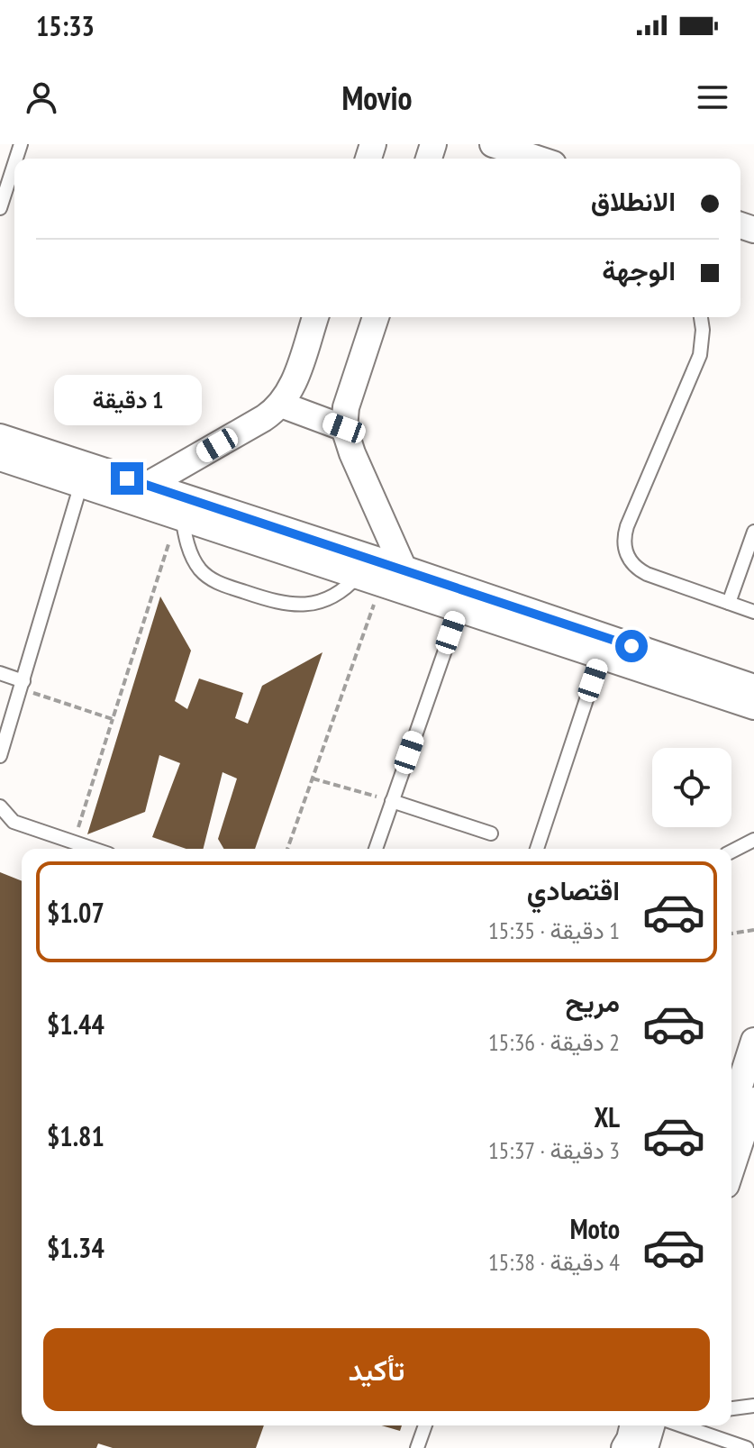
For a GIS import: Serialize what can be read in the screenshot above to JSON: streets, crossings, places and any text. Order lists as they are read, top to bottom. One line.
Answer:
{"page":{"status":"15:33","header":"Movio","banner":["الانطلاق","الوجهة"],"bubble":"1 دقيقة","list":[{"name":"اقتصادي","note":"1 دقيقة · 15:35","value":"$1.07"},{"name":"مريح","note":"2 دقيقة · 15:36","value":"$1.44"},{"name":"XL","note":"3 دقيقة · 15:37","value":"$1.81"},{"name":"Moto","note":"4 دقيقة · 15:38","value":"$1.34"}],"buttons":"تأكيد"}}
